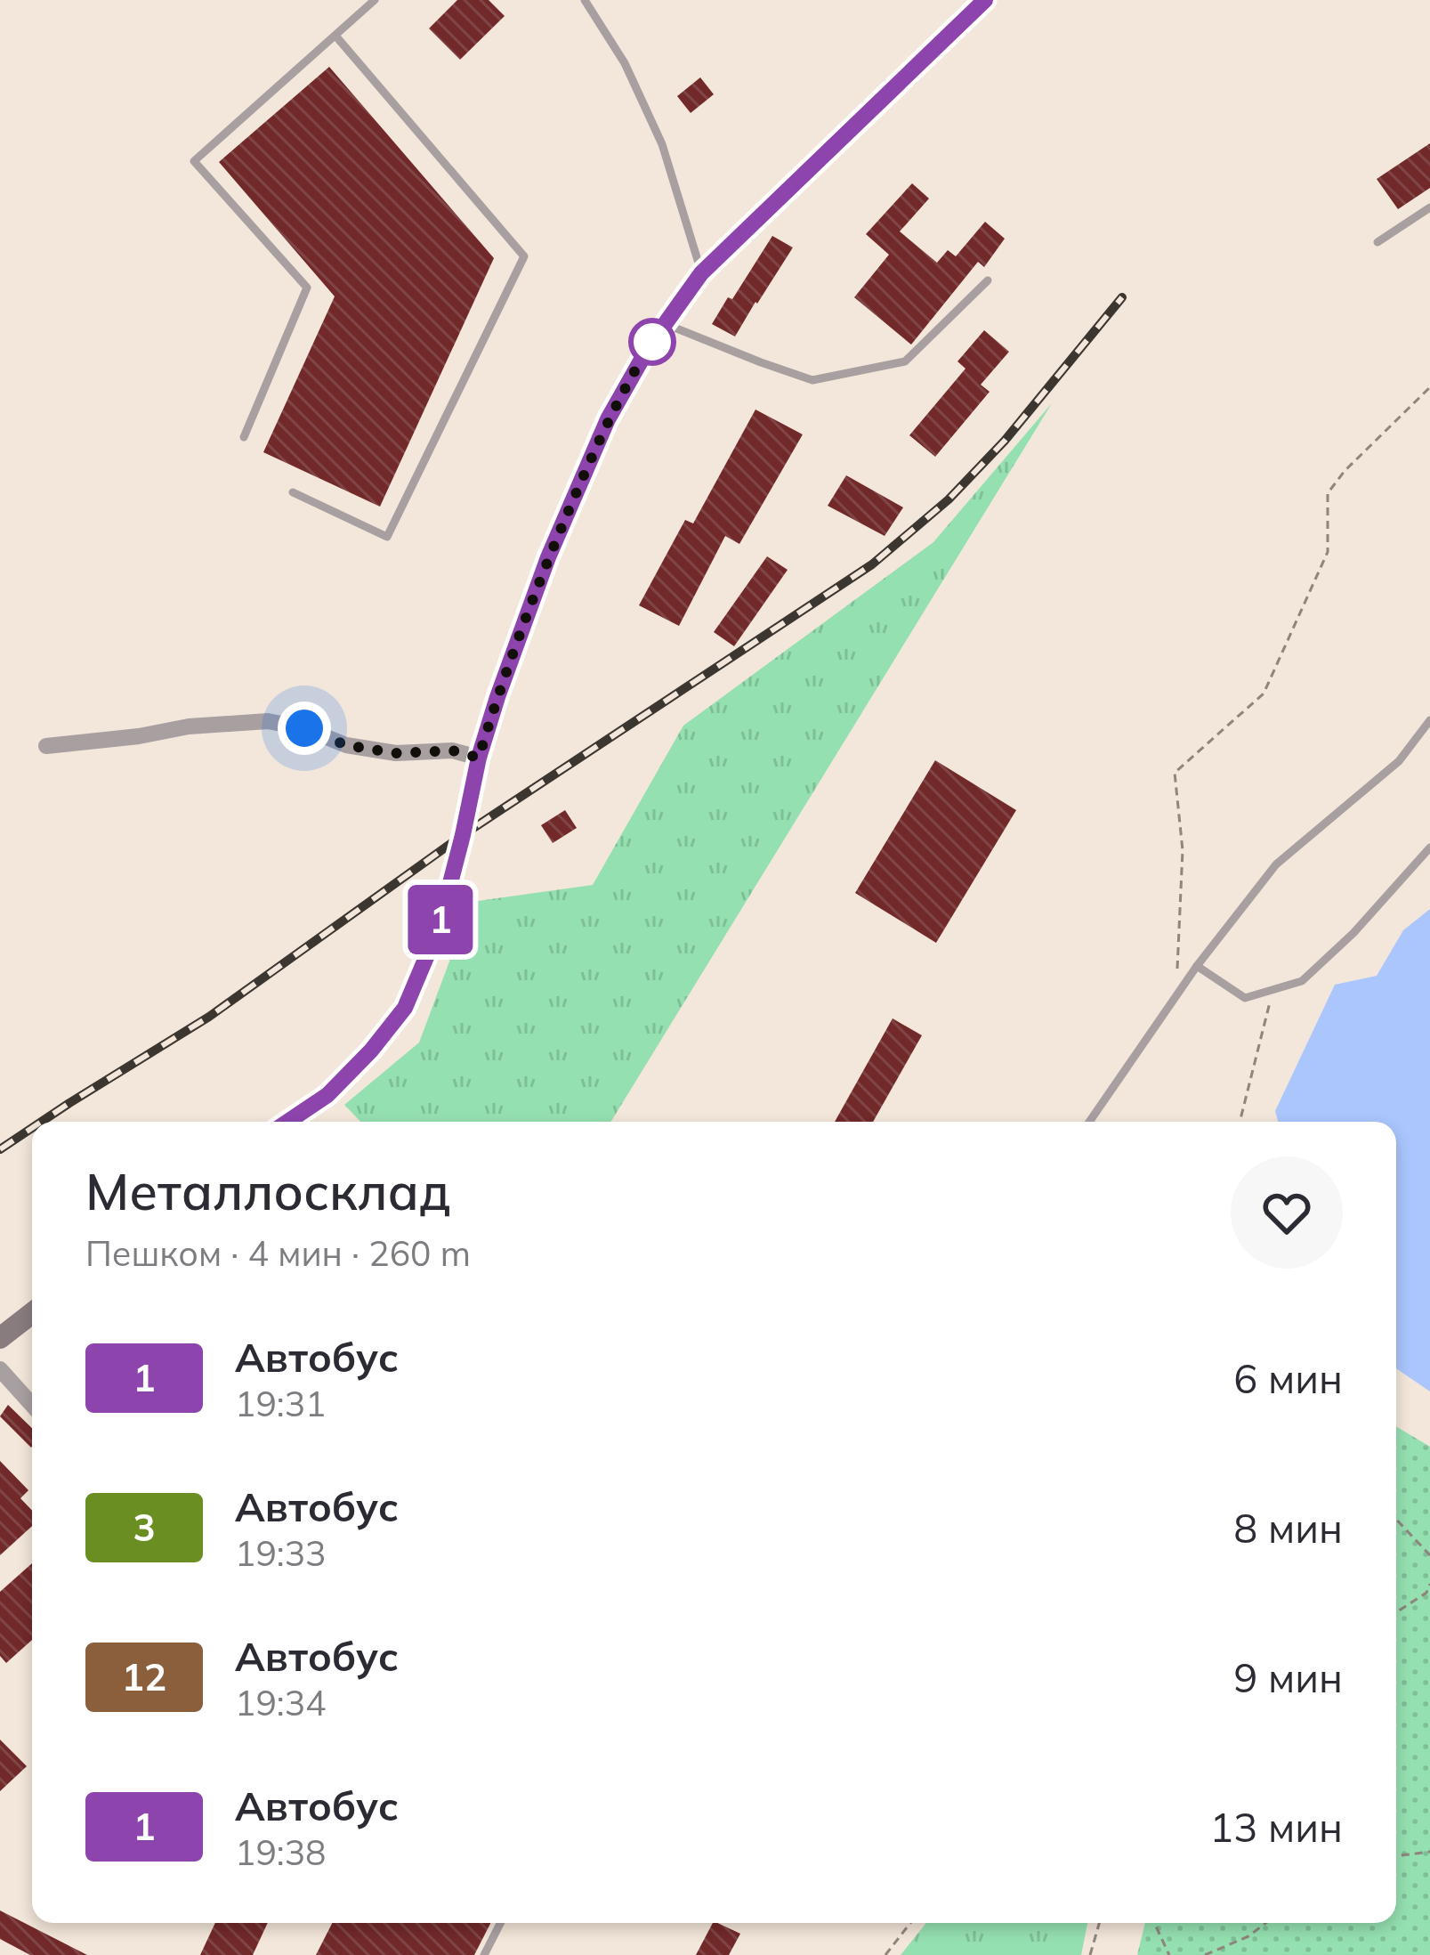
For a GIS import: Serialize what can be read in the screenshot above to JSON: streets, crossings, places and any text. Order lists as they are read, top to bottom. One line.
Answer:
{"lines":["bus line 1"],"page":{"on_map":"1","heading":["Металлосклад","Пешком · 4 мин · 260 m"],"list":[{"mark":"1","name":"Автобус","note":"19:31","value":"6 мин"},{"mark":"3","name":"Автобус","note":"19:33","value":"8 мин"},{"mark":"12","name":"Автобус","note":"19:34","value":"9 мин"},{"mark":"1","name":"Автобус","note":"19:38","value":"13 мин"}]}}
